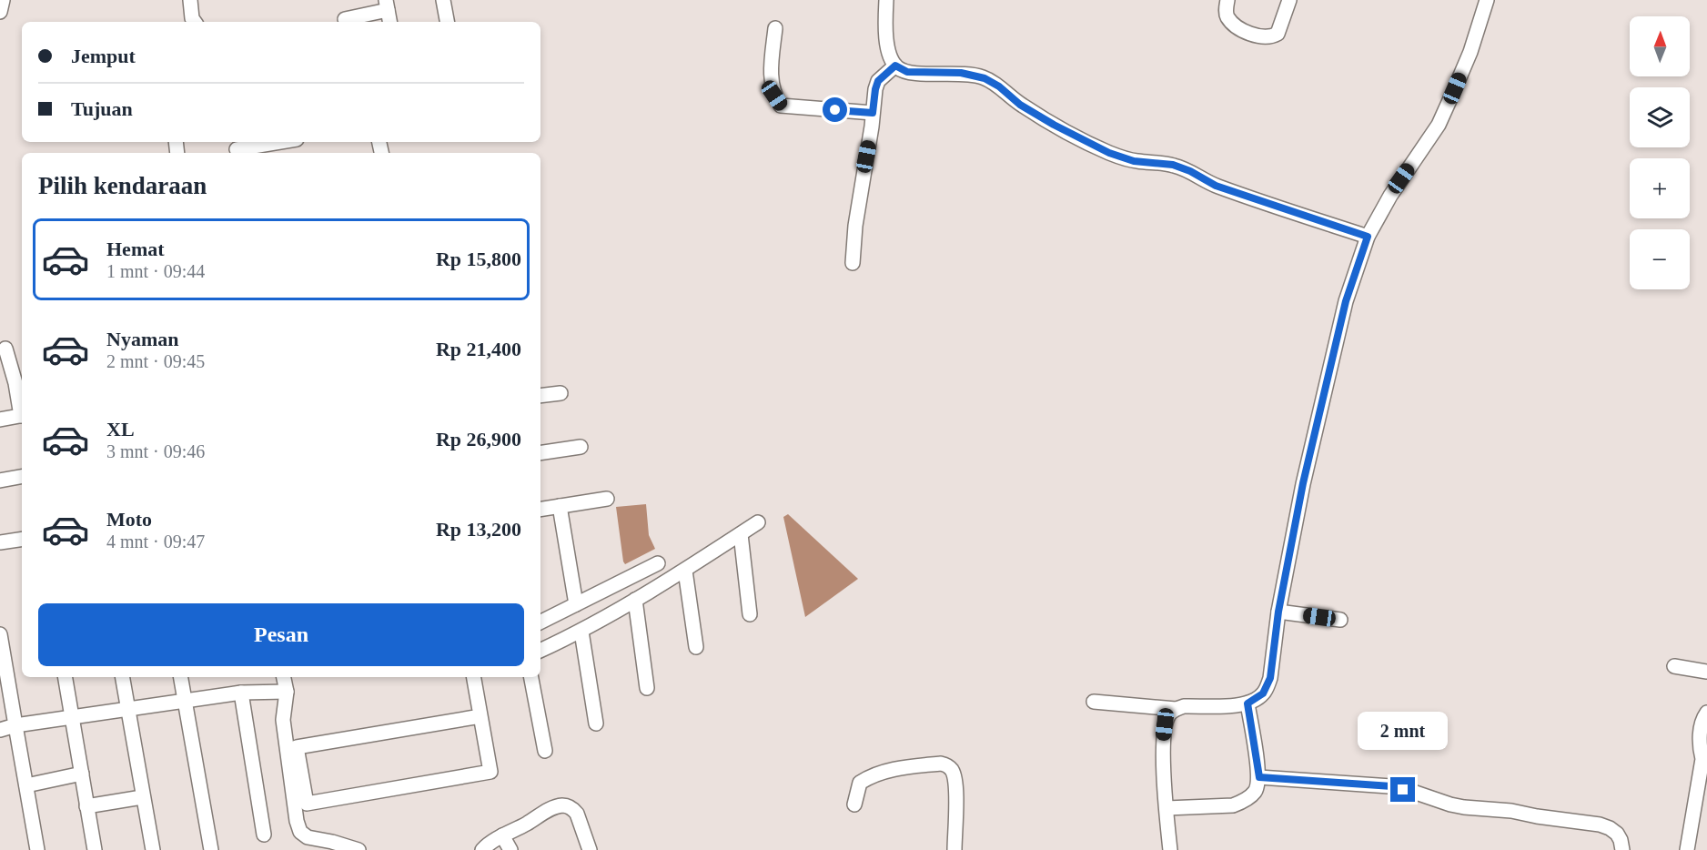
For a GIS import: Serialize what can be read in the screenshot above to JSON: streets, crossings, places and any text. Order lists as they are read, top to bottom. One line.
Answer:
{"north":"top","page":{"map_buttons":["+","−"],"banner":["Jemput","Tujuan"],"heading":"Pilih kendaraan","list":[{"name":"Hemat","note":"1 mnt · 09:44","value":"Rp 15,800"},{"name":"Nyaman","note":"2 mnt · 09:45","value":"Rp 21,400"},{"name":"XL","note":"3 mnt · 09:46","value":"Rp 26,900"},{"name":"Moto","note":"4 mnt · 09:47","value":"Rp 13,200"}],"buttons":"Pesan","bubble":"2 mnt"}}
